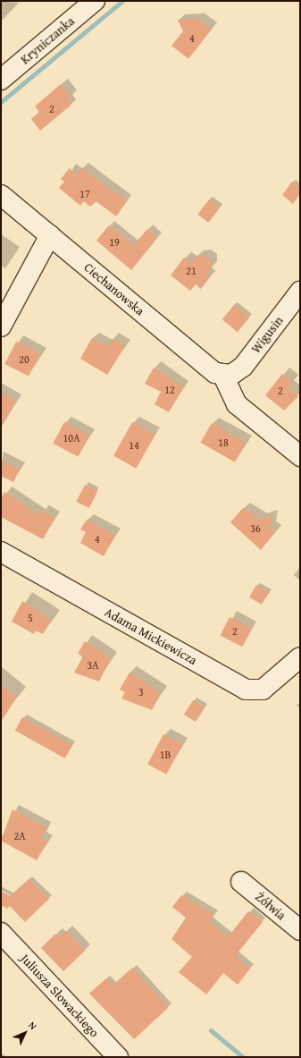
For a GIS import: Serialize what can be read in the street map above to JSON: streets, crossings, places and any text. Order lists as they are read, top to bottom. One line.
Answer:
{"streets":{"street":["Kryniczanka","Ciechanowska","Wigusin","Adama Mickiewicza","Żółwia","Juliusza Słowackiego"]},"crossings":[["Ciechanowska","Wigusin"]],"house_numbers":["4","2","17","19","21","20","12","2","10A","18","14","36","4","5","2","3A","3","1B","2A"],"north":"top right"}
